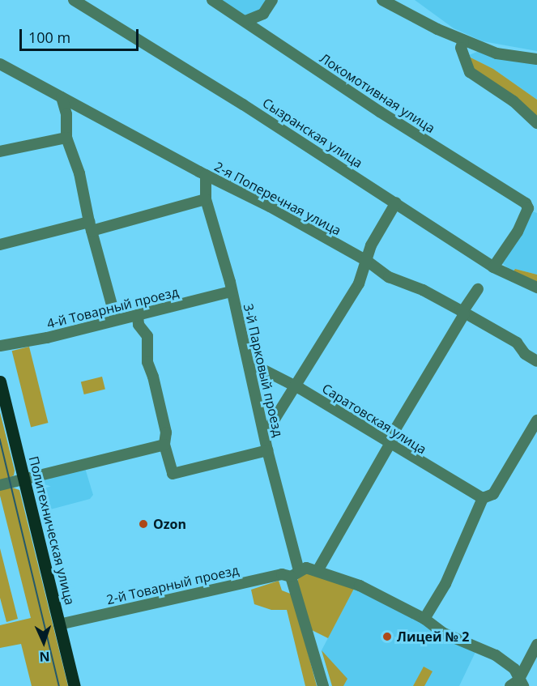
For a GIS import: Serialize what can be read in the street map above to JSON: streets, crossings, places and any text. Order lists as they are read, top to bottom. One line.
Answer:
{"streets":{"main road":["Политехническая улица"],"street":["Локомотивная улица","Сызранская улица","2-я Поперечная улица","4-й Товарный проезд","3-й Парковый проезд","Саратовская улица","2-й Товарный проезд"]},"crossings":[["Локомотивная улица","Сызранская улица"],["2-я Поперечная улица","3-й Парковый проезд"],["4-й Товарный проезд","3-й Парковый проезд"],["3-й Парковый проезд","Саратовская улица"],["3-й Парковый проезд","2-й Товарный проезд"],["Политехническая улица","2-й Товарный проезд"]],"places":["Ozon","Лицей № 2"],"scale_bar":"100 m","north":"bottom"}
